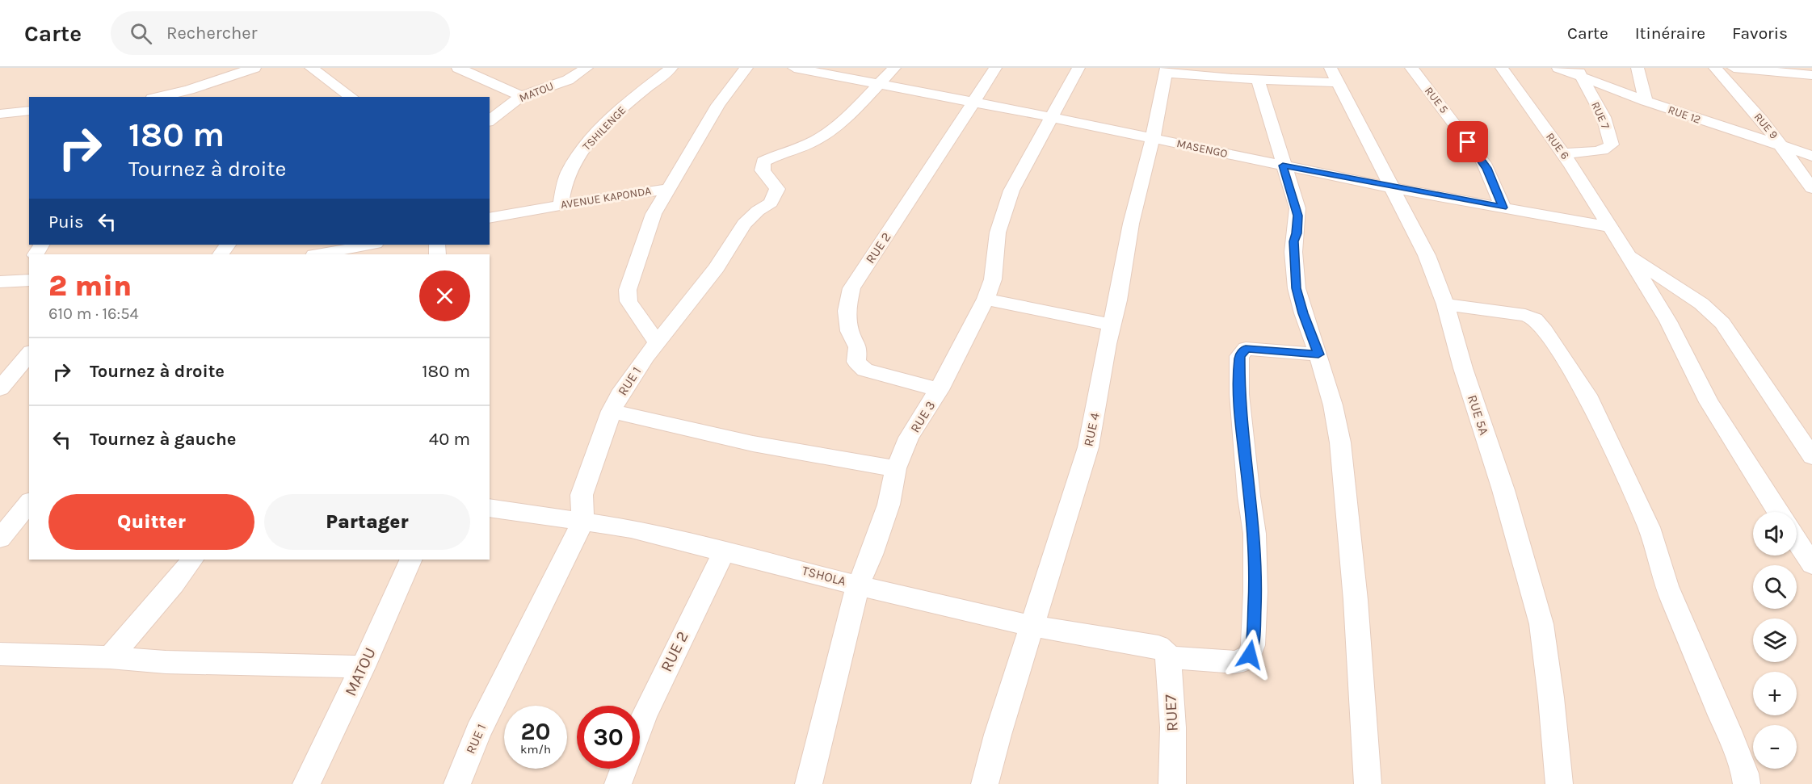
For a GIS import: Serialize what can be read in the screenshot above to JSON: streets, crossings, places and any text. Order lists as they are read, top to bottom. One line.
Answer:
{"streets":{"street":["MATOU","RUE 5","RUE 12","RUE 7","RUE 9","TSHILENGE","RUE 6","MASENGO","AVENUE KAPONDA","RUE 2","RUE 1","RUE 5A","RUE 3","RUE 4","TSHOLA","RUE7"]},"crossings":[["RUE 5","MASENGO"],["RUE 12","RUE 7"],["RUE 12","RUE 9"],["RUE 7","RUE 6"],["TSHILENGE","AVENUE KAPONDA"],["RUE 6","MASENGO"],["MASENGO","RUE 2"],["MASENGO","RUE 1"],["MASENGO","RUE 5A"],["MASENGO","RUE 3"],["MASENGO","RUE 4"],["RUE 2","RUE 3"],["RUE 2","TSHOLA"],["RUE 1","TSHOLA"],["RUE 3","TSHOLA"],["RUE 4","TSHOLA"],["TSHOLA","RUE7"]],"page":{"header":"Carte","search":"Rechercher","nav":["Carte","Itinéraire","Favoris"],"turn":["180 m","Tournez à droite"],"then":"Puis","heading":["2 min","610 m · 16:54"],"list":[{"name":"Tournez à droite","value":"180 m"},{"name":"Tournez à gauche","value":"40 m"}],"buttons":["Quitter","Partager"],"map_buttons":["+","−"],"speed":"20 km/h","limit":"30"}}
